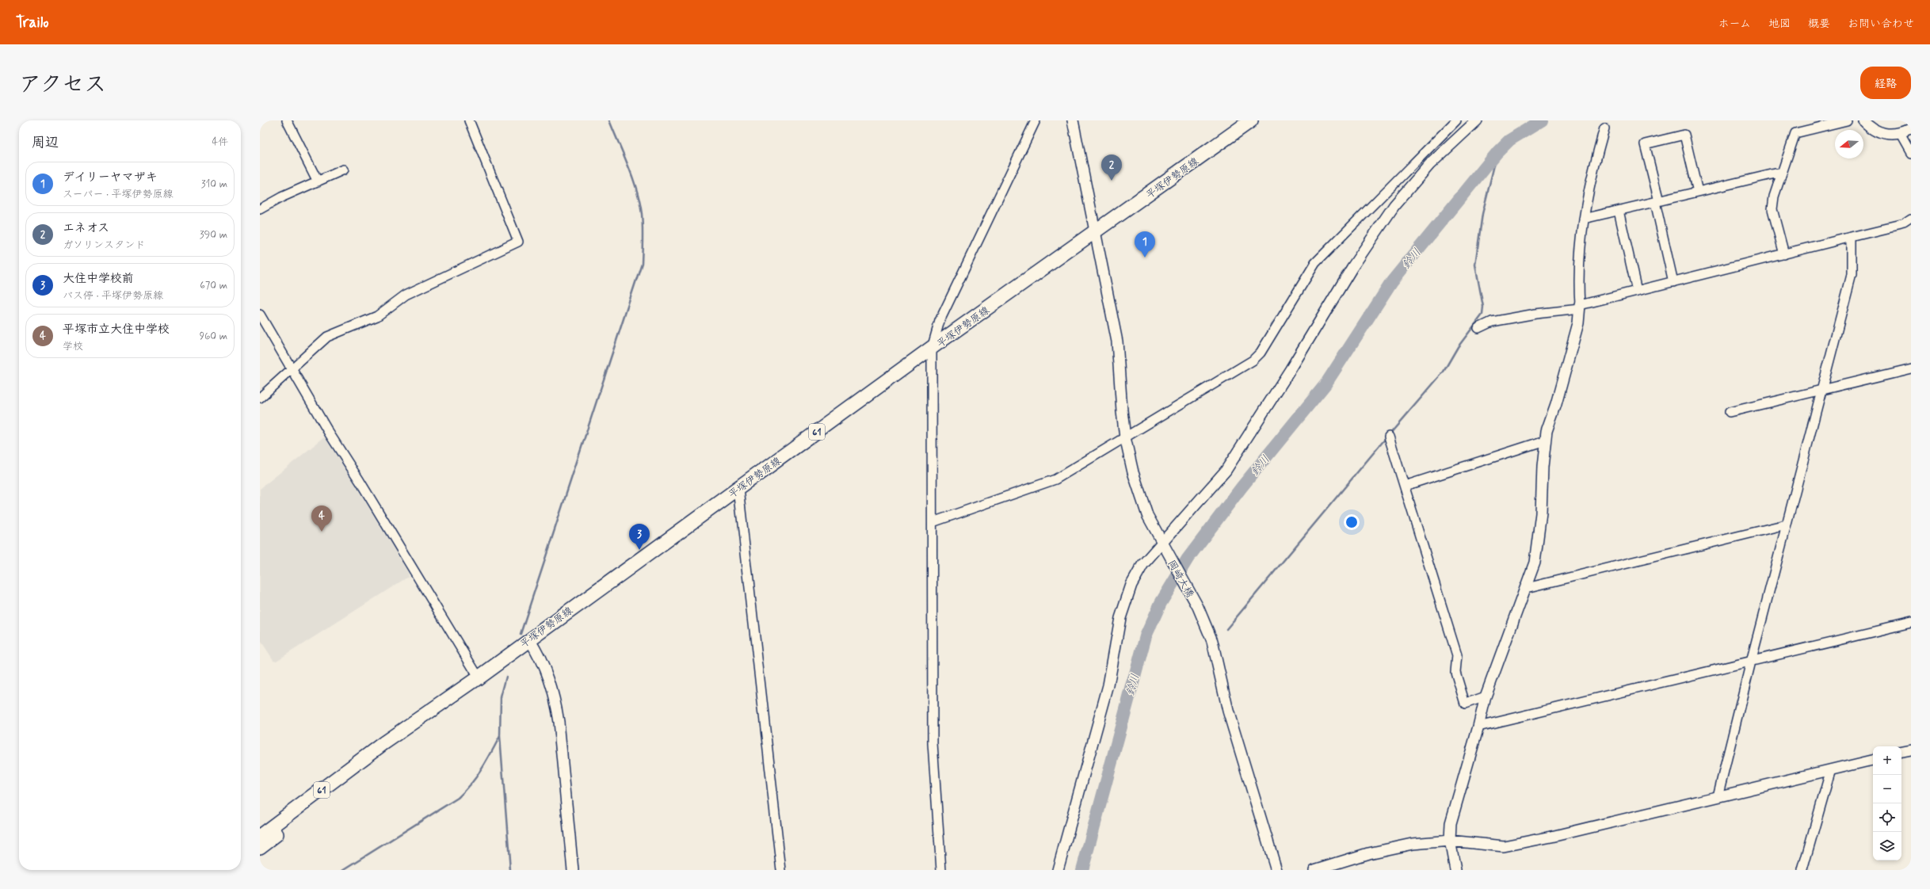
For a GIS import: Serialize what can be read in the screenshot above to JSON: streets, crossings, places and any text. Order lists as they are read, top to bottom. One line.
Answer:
{"streets":{"main road":["平塚伊勢原線","61"],"street":["岡崎大橋"]},"crossings":[["平塚伊勢原線","岡崎大橋"]],"water":["鈴川"],"north":"left","page":{"header":"Trailo","nav":["ホーム","地図","概要","お問い合わせ"],"title":"アクセス","buttons":"経路","heading":["周辺","4件"],"pins":["2","1","4","3"],"list":[{"mark":"1","name":"デイリーヤマザキ","note":"スーパー · 平塚伊勢原線","value":"310 m"},{"mark":"2","name":"エネオス","note":"ガソリンスタンド","value":"390 m"},{"mark":"3","name":"大住中学校前","note":"バス停 · 平塚伊勢原線","value":"670 m"},{"mark":"4","name":"平塚市立大住中学校","note":"学校","value":"960 m"}],"map_buttons":["+","−"]}}
